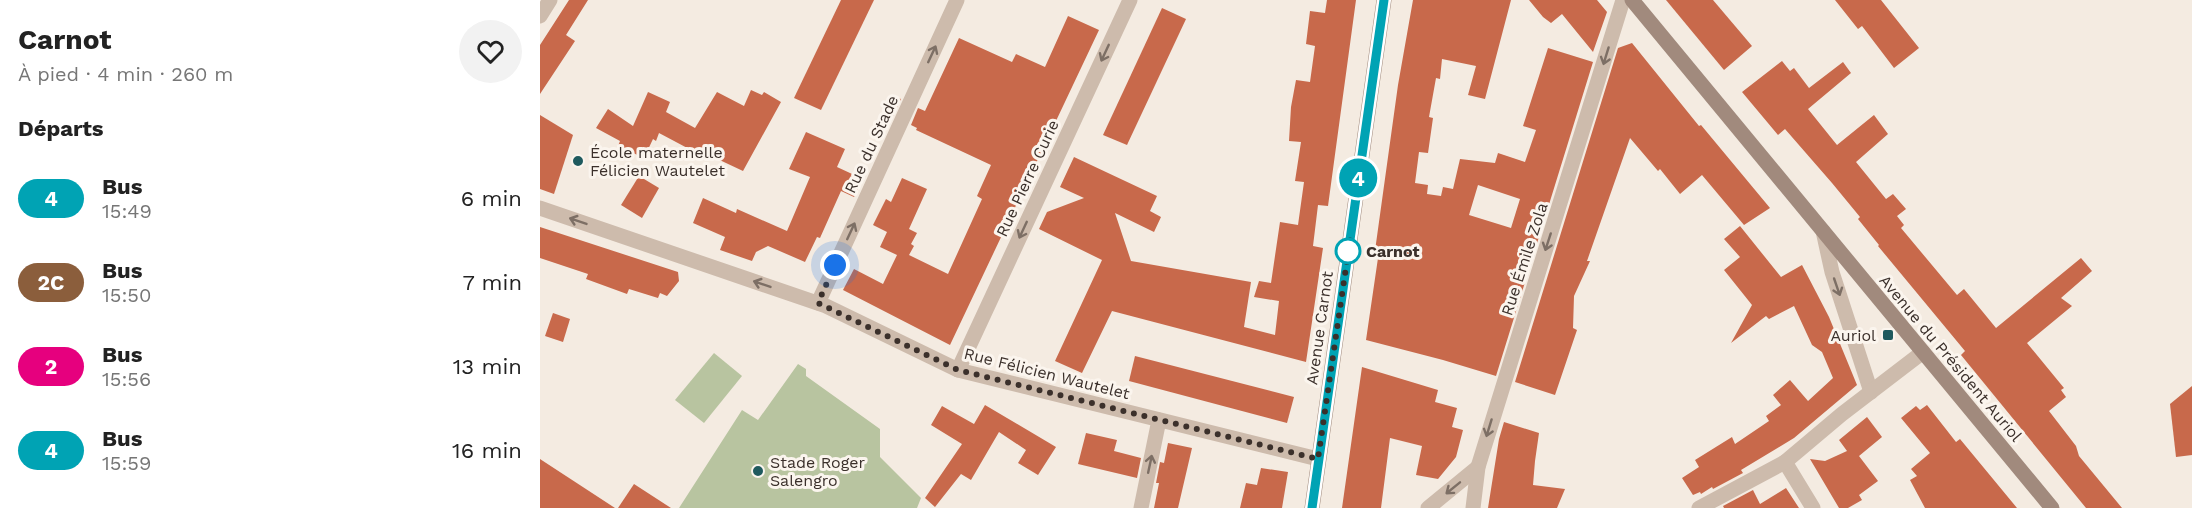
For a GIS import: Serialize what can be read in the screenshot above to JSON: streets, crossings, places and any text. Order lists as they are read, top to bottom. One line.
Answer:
{"streets":{"main road":["Avenue Carnot","Avenue du Président Auriol"],"street":["Rue du Stade","Rue Pierre Curie","Rue Émile Zola","Rue Félicien Wautelet"]},"crossings":[["Rue du Stade","Rue Félicien Wautelet"],["Rue Pierre Curie","Rue Félicien Wautelet"],["Avenue Carnot","Rue Félicien Wautelet"]],"one_way":["Rue du Stade","Rue Pierre Curie","Rue Émile Zola","Rue Félicien Wautelet"],"places":{"other":["École maternelle Félicien Wautelet","Carnot","Stade Roger Salengro"],"transit":["Auriol"]},"lines":["bus line 4"],"page":{"heading":[["Carnot","À pied · 4 min · 260 m"],"Départs"],"on_map":"4","list":[{"mark":"4","name":"Bus","note":"15:49","value":"6 min"},{"mark":"2C","name":"Bus","note":"15:50","value":"7 min"},{"mark":"2","name":"Bus","note":"15:56","value":"13 min"},{"mark":"4","name":"Bus","note":"15:59","value":"16 min"}]}}
